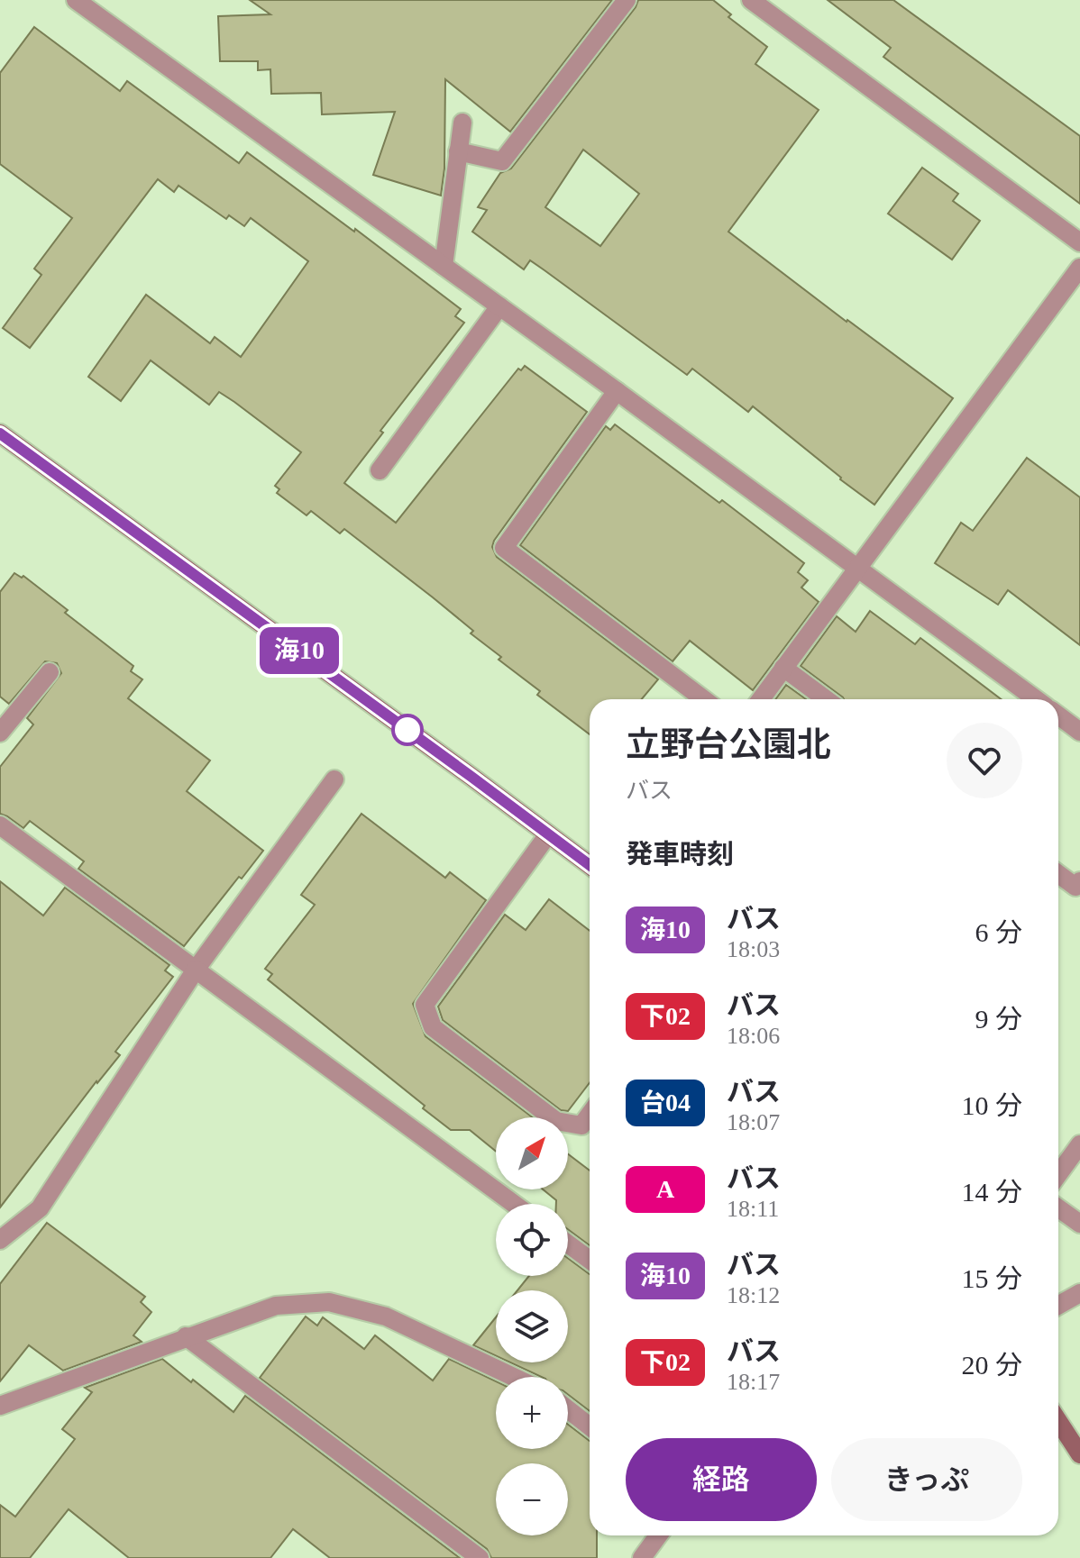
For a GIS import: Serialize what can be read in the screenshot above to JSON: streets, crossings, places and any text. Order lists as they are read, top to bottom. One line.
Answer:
{"lines":["bus line 海10"],"north":"top right","page":{"on_map":"海10","heading":[["立野台公園北","バス"],"発車時刻"],"list":[{"mark":"海10","name":"バス","note":"18:03","value":"6 分"},{"mark":"下02","name":"バス","note":"18:06","value":"9 分"},{"mark":"台04","name":"バス","note":"18:07","value":"10 分"},{"mark":"A","name":"バス","note":"18:11","value":"14 分"},{"mark":"海10","name":"バス","note":"18:12","value":"15 分"},{"mark":"下02","name":"バス","note":"18:17","value":"20 分"}],"map_buttons":["+","−"],"buttons":["経路","きっぷ"]}}
